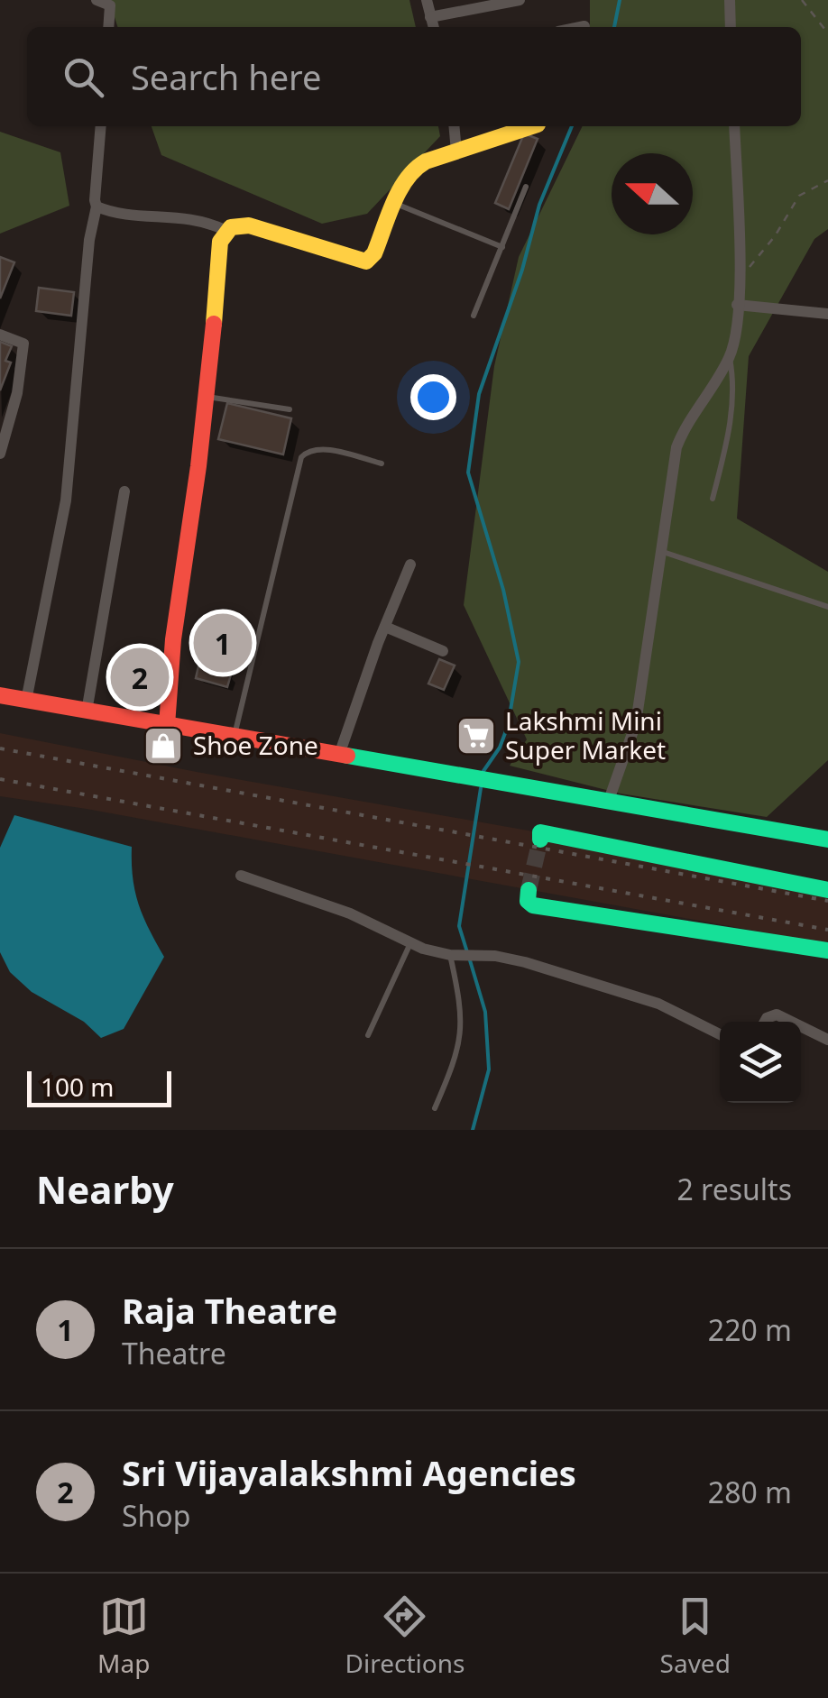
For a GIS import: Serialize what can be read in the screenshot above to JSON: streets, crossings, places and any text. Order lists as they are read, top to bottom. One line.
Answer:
{"places":{"supermarket":["Lakshmi Mini Super Market"],"shop":["Shoe Zone"]},"scale_bar":"100 m","north":"left","page":{"search":"Search here","pins":["1","2"],"scale":"100 m","heading":["Nearby","2 results"],"list":[{"mark":"1","name":"Raja Theatre","note":"Theatre","value":"220 m"},{"mark":"2","name":"Sri Vijayalakshmi Agencies","note":"Shop","value":"280 m"}],"nav":["Map","Directions","Saved"]}}
